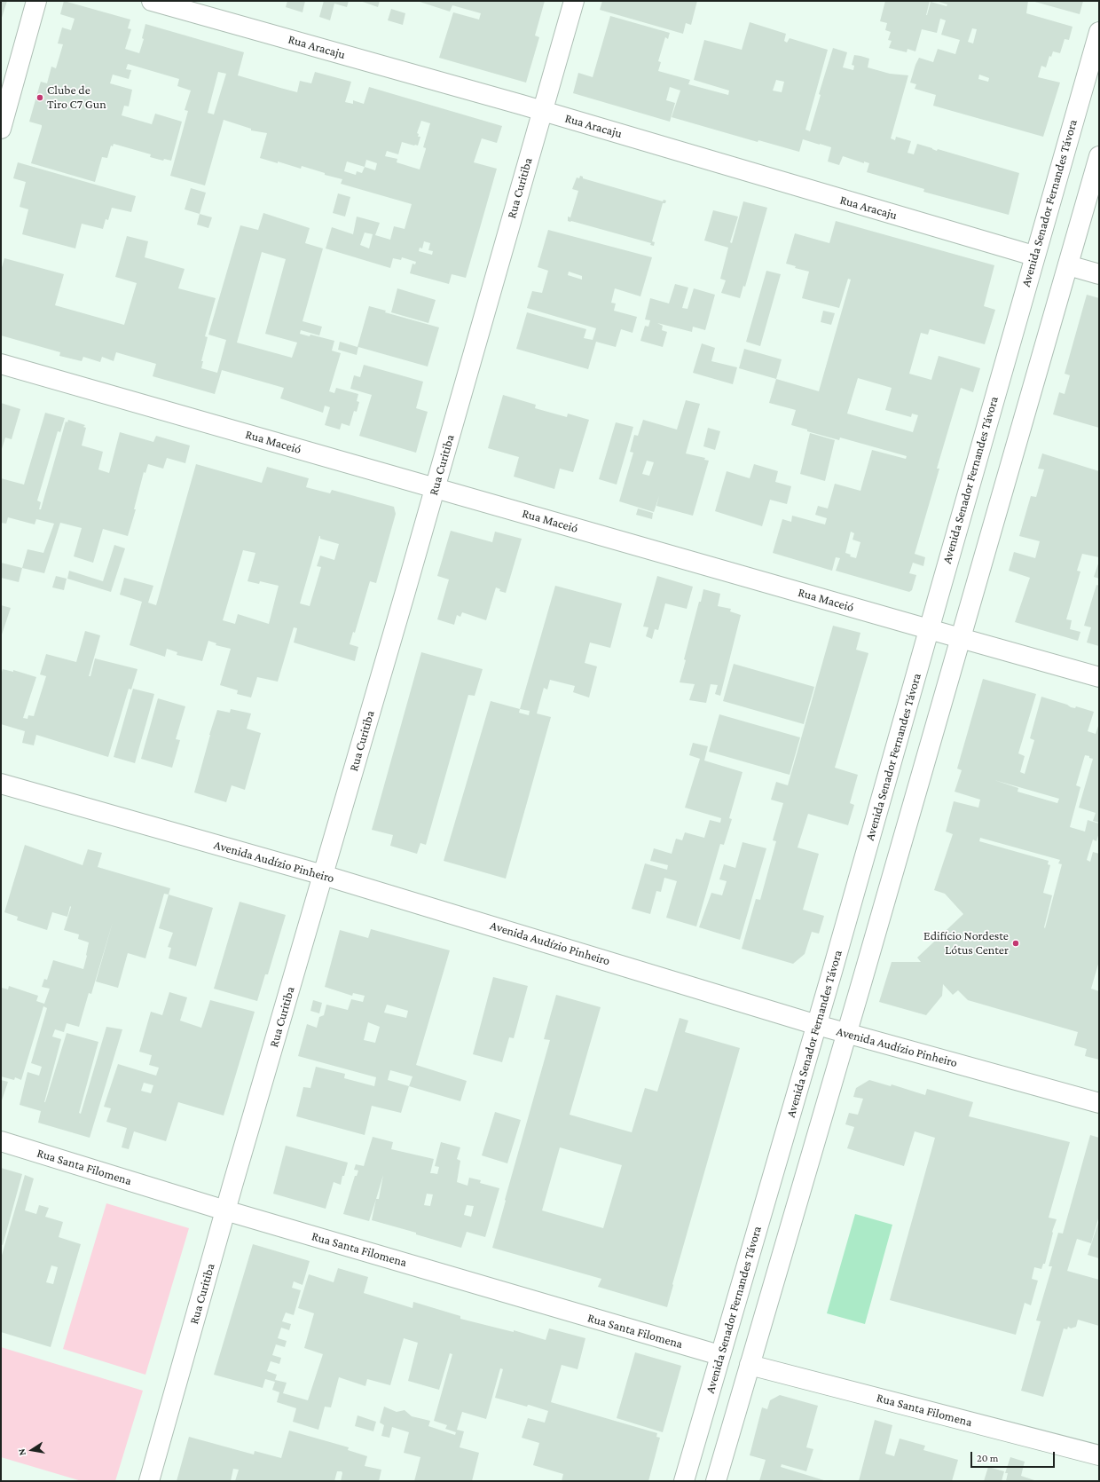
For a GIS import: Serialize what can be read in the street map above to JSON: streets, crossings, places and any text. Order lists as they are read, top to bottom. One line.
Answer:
{"streets":{"street":["Rua Aracaju","Rua Curitiba","Avenida Senador Fernandes Távora","Rua Maceió","Avenida Audízio Pinheiro","Rua Santa Filomena"]},"crossings":[["Rua Aracaju","Rua Curitiba"],["Rua Aracaju","Avenida Senador Fernandes Távora"],["Rua Curitiba","Rua Maceió"],["Rua Curitiba","Avenida Audízio Pinheiro"],["Rua Curitiba","Rua Santa Filomena"],["Avenida Senador Fernandes Távora","Rua Maceió"],["Avenida Senador Fernandes Távora","Avenida Audízio Pinheiro"],["Avenida Senador Fernandes Távora","Rua Santa Filomena"]],"places":["Clube de Tiro C7 Gun","Edifício Nordeste Lótus Center"],"scale_bar":"20 m","north":"left"}
